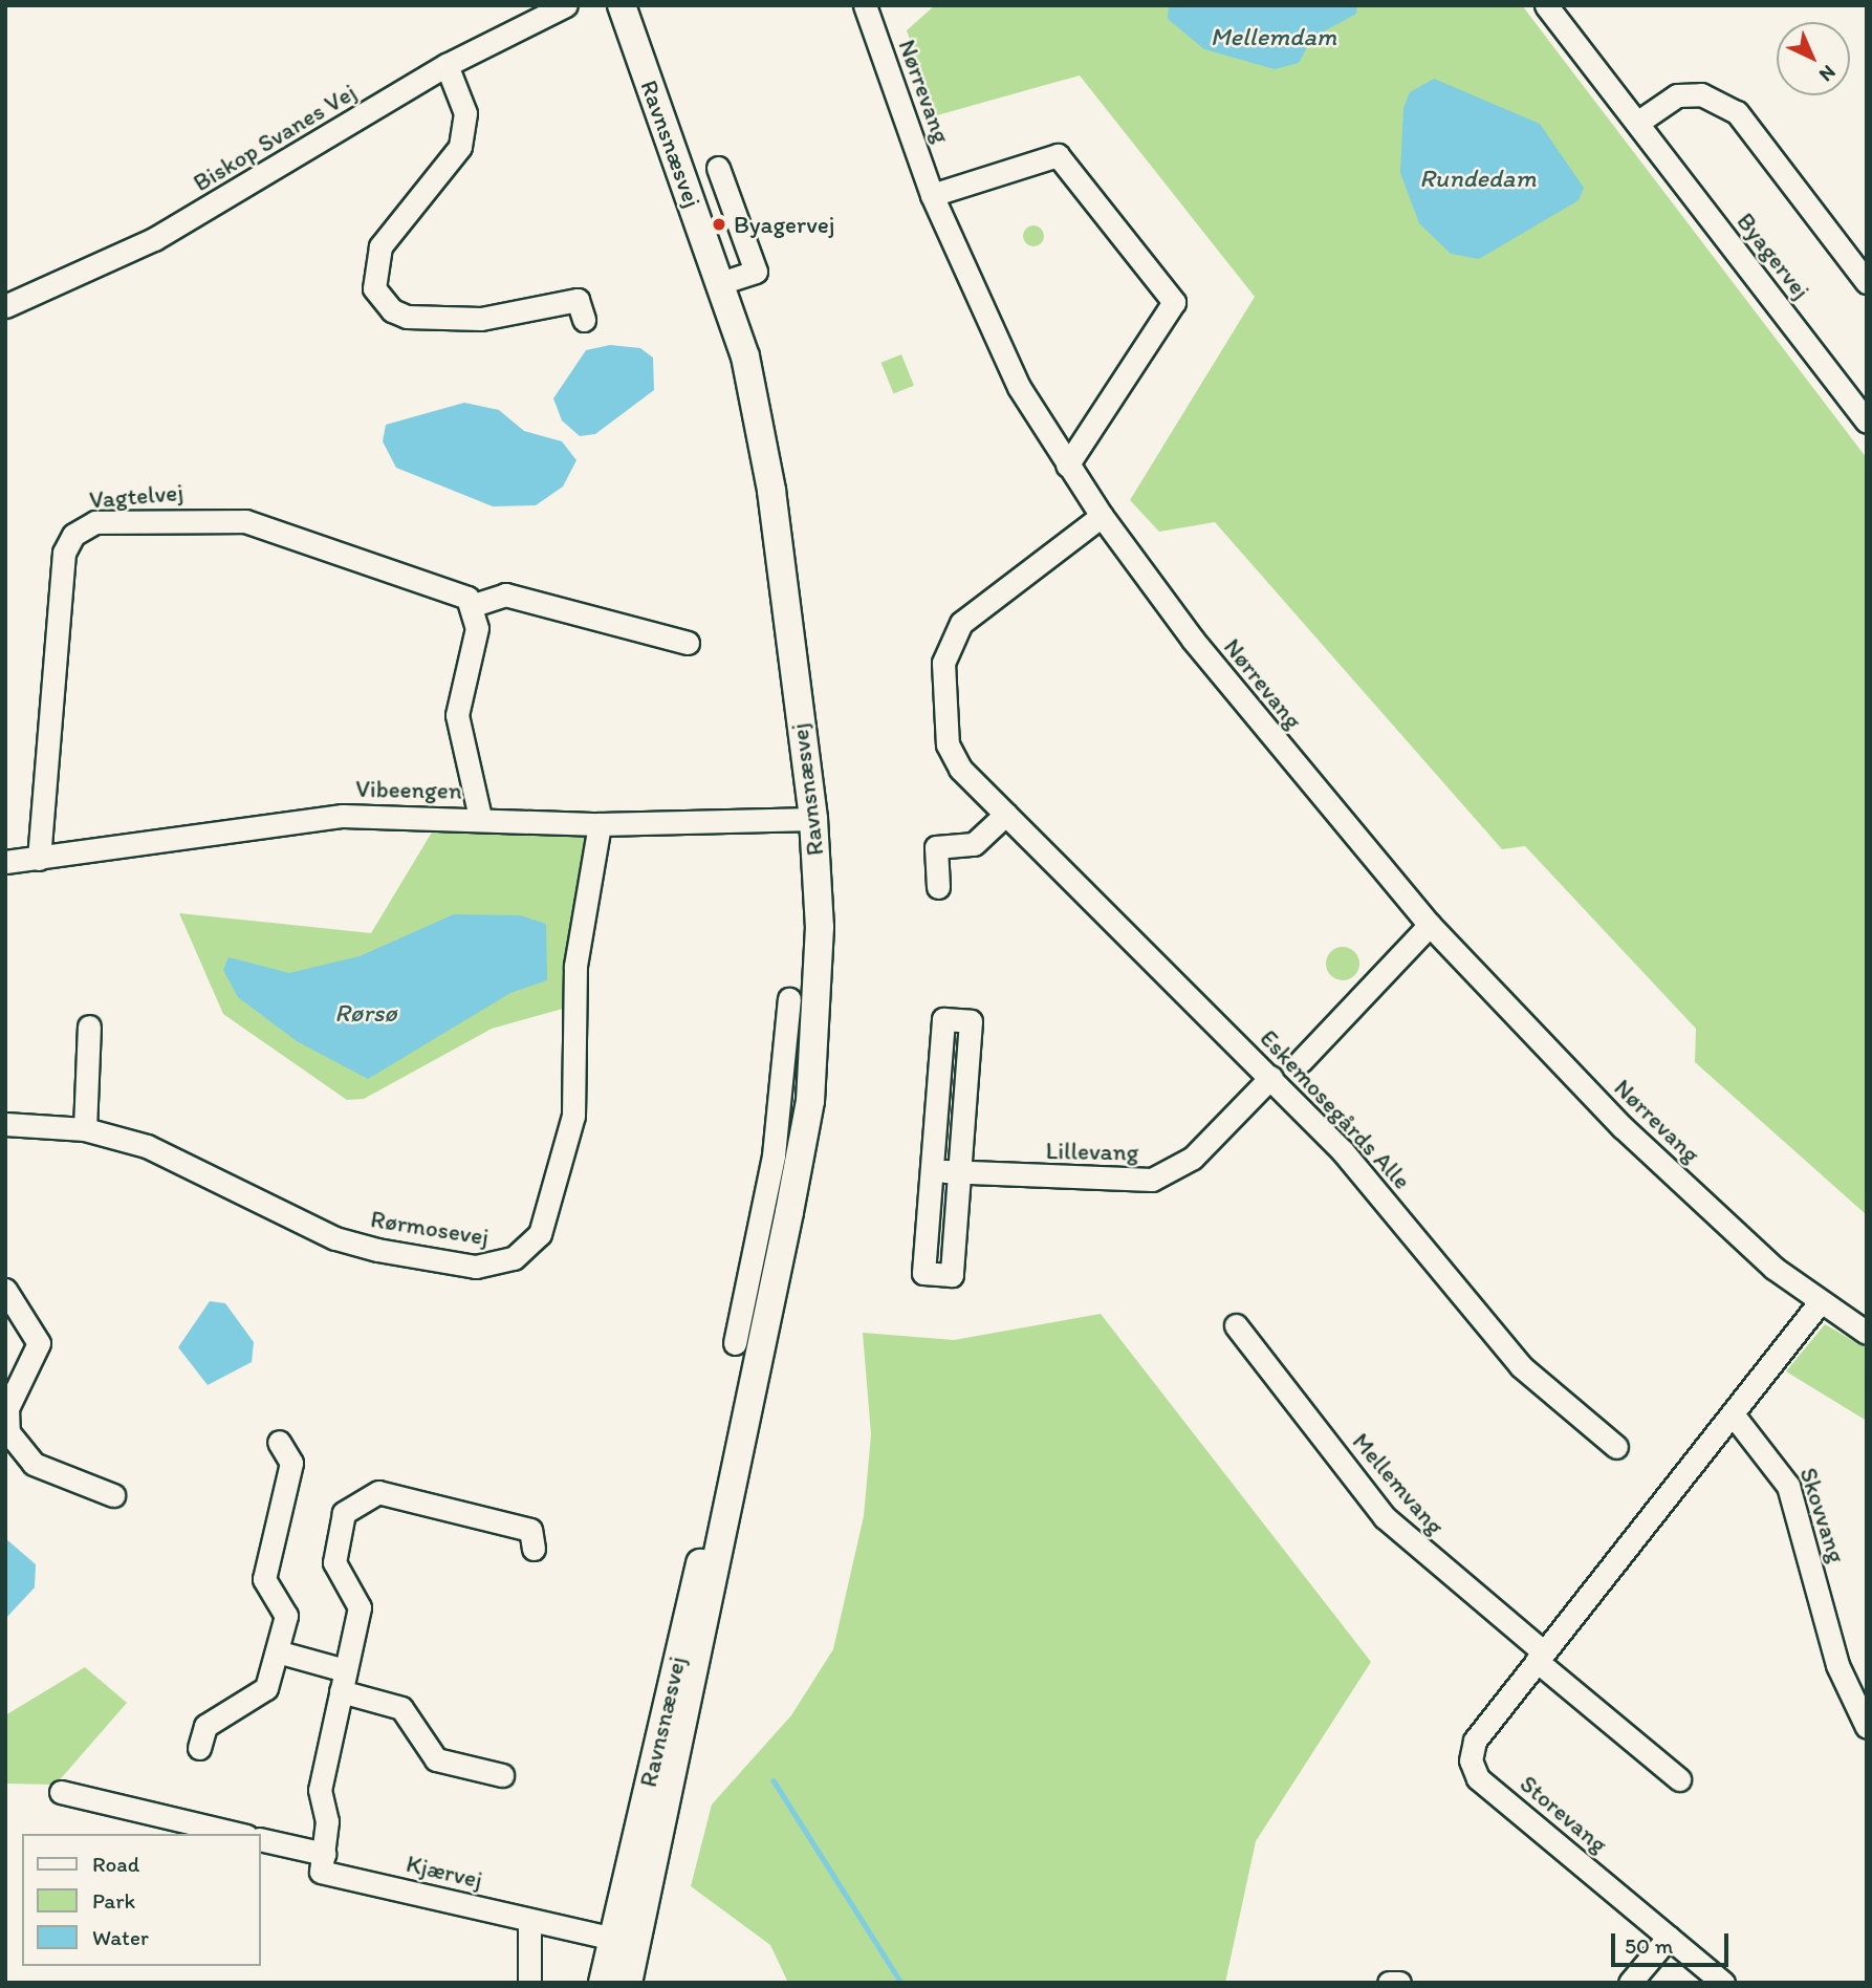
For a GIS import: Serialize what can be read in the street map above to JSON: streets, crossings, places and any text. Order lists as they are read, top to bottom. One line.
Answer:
{"streets":{"main road":["Ravnsnæsvej"],"street":["Nørrevang","Biskop Svanes Vej","Byagervej","Vagtelvej","Vibeengen","Eskemosegårds Alle","Lillevang","Rørmosevej","Mellemvang","Skovvang","Storevang","Kjærvej"]},"crossings":[["Nørrevang","Eskemosegårds Alle"],["Nørrevang","Storevang"],["Ravnsnæsvej","Vibeengen"],["Ravnsnæsvej","Kjærvej"],["Vagtelvej","Vibeengen"],["Vibeengen","Rørmosevej"],["Eskemosegårds Alle","Lillevang"],["Mellemvang","Storevang"],["Skovvang","Storevang"]],"water":["Mellemdam","Rundedam","Rørsø"],"places":["Byagervej"],"legend":["Road","Park","Water"],"scale_bar":"50 m","north":"bottom right"}
